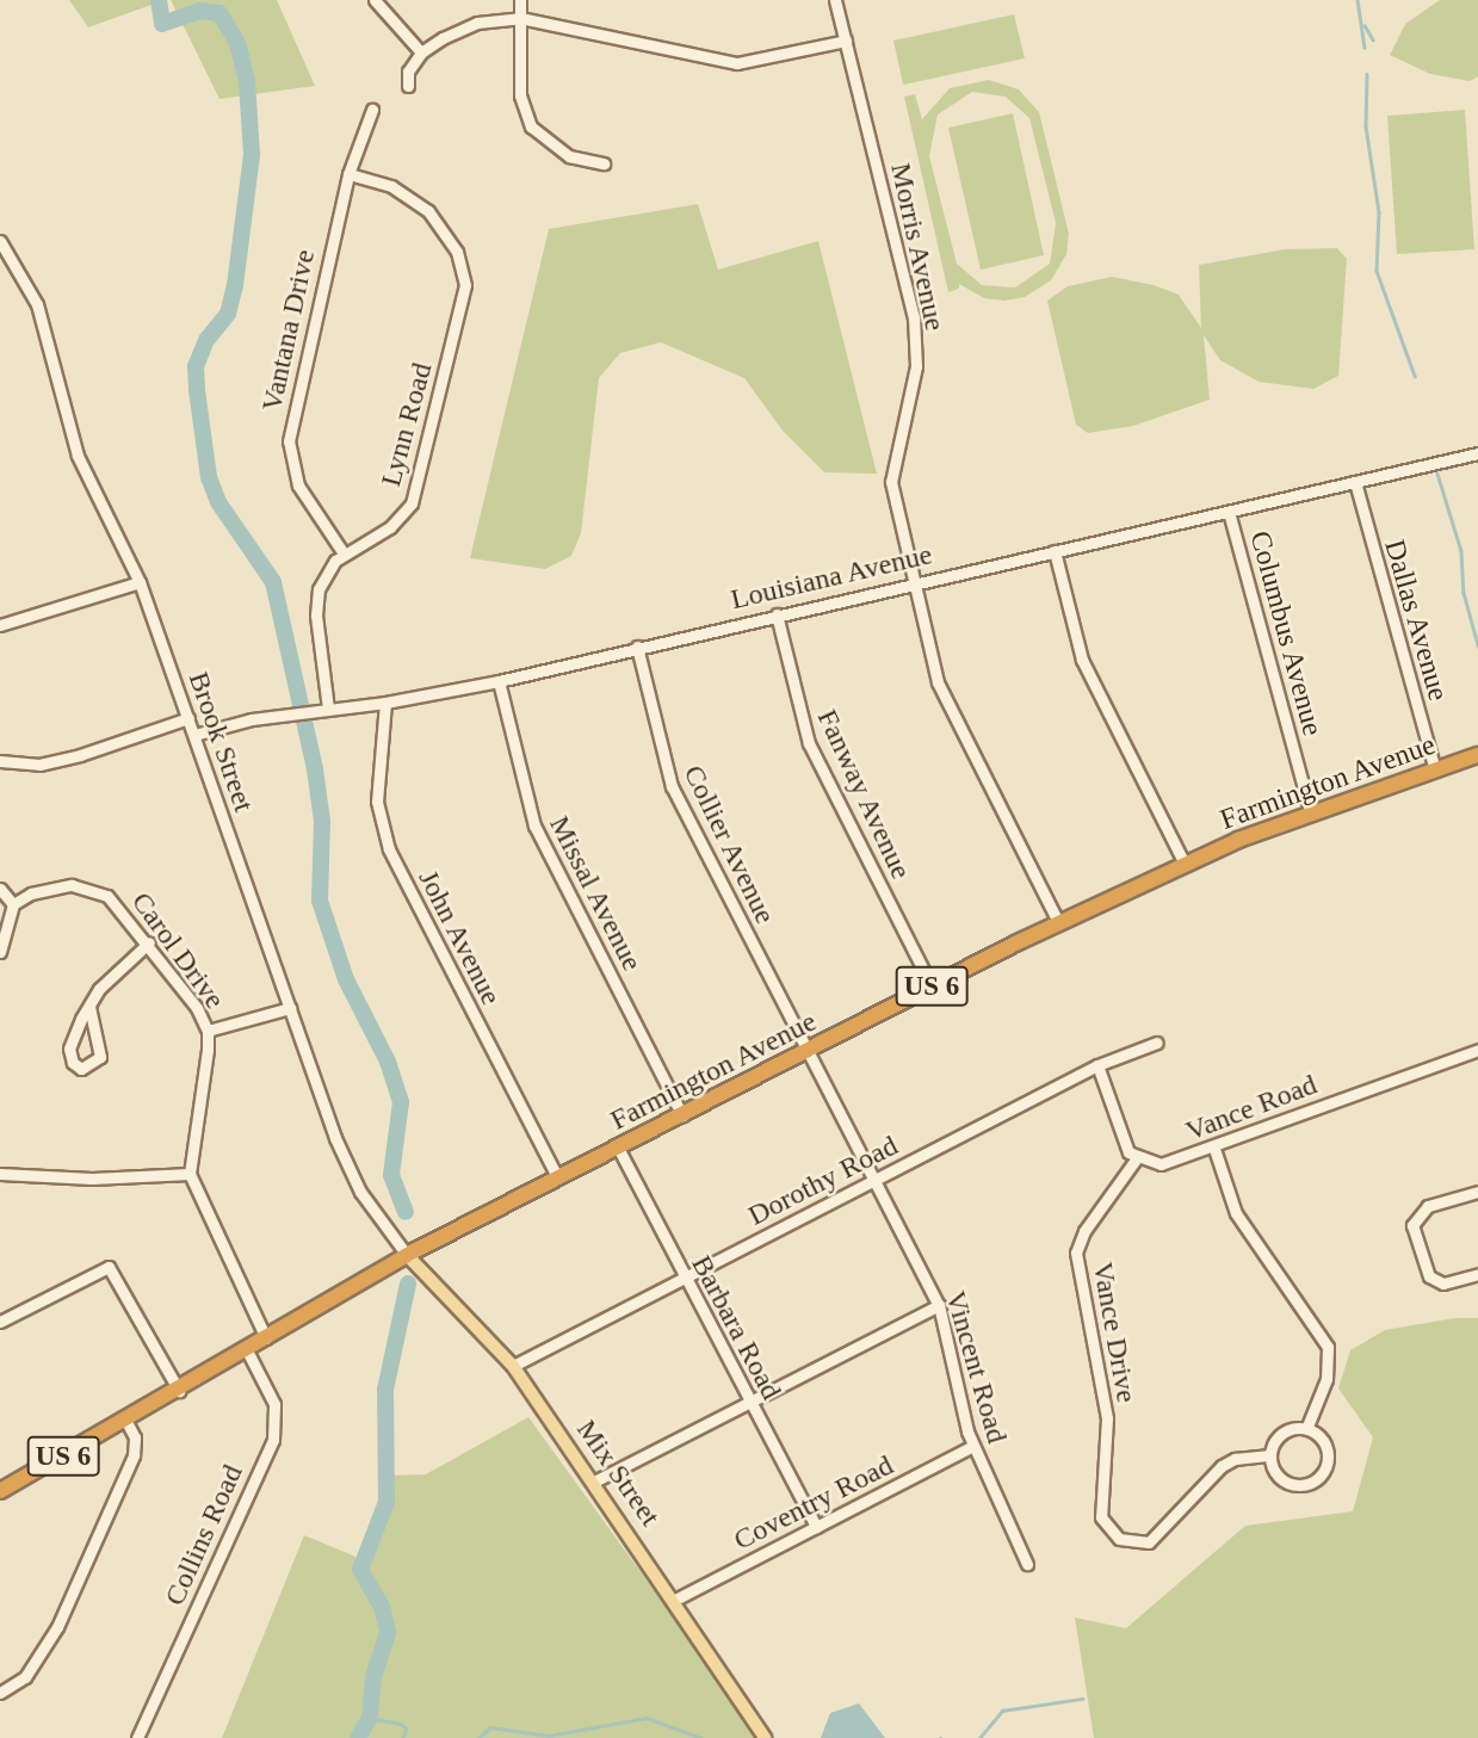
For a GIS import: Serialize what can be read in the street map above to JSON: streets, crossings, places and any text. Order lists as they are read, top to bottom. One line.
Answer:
{"streets":{"highway":["Farmington Avenue","US 6"],"main road":["Mix Street"],"street":["Morris Avenue","Vantana Drive","Lynn Road","Louisiana Avenue","Dallas Avenue","Columbus Avenue","Brook Street","Fanway Avenue","Collier Avenue","Missal Avenue","John Avenue","Carol Drive","Vance Road","Dorothy Road","Barbara Road","Vance Drive","Vincent Road","Coventry Road","Collins Road"]},"crossings":[["Morris Avenue","Louisiana Avenue"],["Morris Avenue","Farmington Avenue"],["Vantana Drive","Lynn Road"],["Lynn Road","Louisiana Avenue"],["Louisiana Avenue","Dallas Avenue"],["Louisiana Avenue","Columbus Avenue"],["Louisiana Avenue","Brook Street"],["Louisiana Avenue","Fanway Avenue"],["Louisiana Avenue","Collier Avenue"],["Louisiana Avenue","Missal Avenue"],["Louisiana Avenue","John Avenue"],["Dallas Avenue","Farmington Avenue"],["Columbus Avenue","Farmington Avenue"],["Brook Street","Farmington Avenue"],["Brook Street","Mix Street"],["Farmington Avenue","Fanway Avenue"],["Farmington Avenue","Collier Avenue"],["Farmington Avenue","Missal Avenue"],["Farmington Avenue","John Avenue"],["Farmington Avenue","Barbara Road"],["Farmington Avenue","Vincent Road"],["Farmington Avenue","Mix Street"],["Farmington Avenue","Collins Road"],["Collier Avenue","Vincent Road"],["Vance Road","Vance Drive"],["Dorothy Road","Barbara Road"],["Dorothy Road","Vincent Road"],["Dorothy Road","Mix Street"],["Barbara Road","Coventry Road"],["Vincent Road","Coventry Road"],["Mix Street","Coventry Road"]]}
